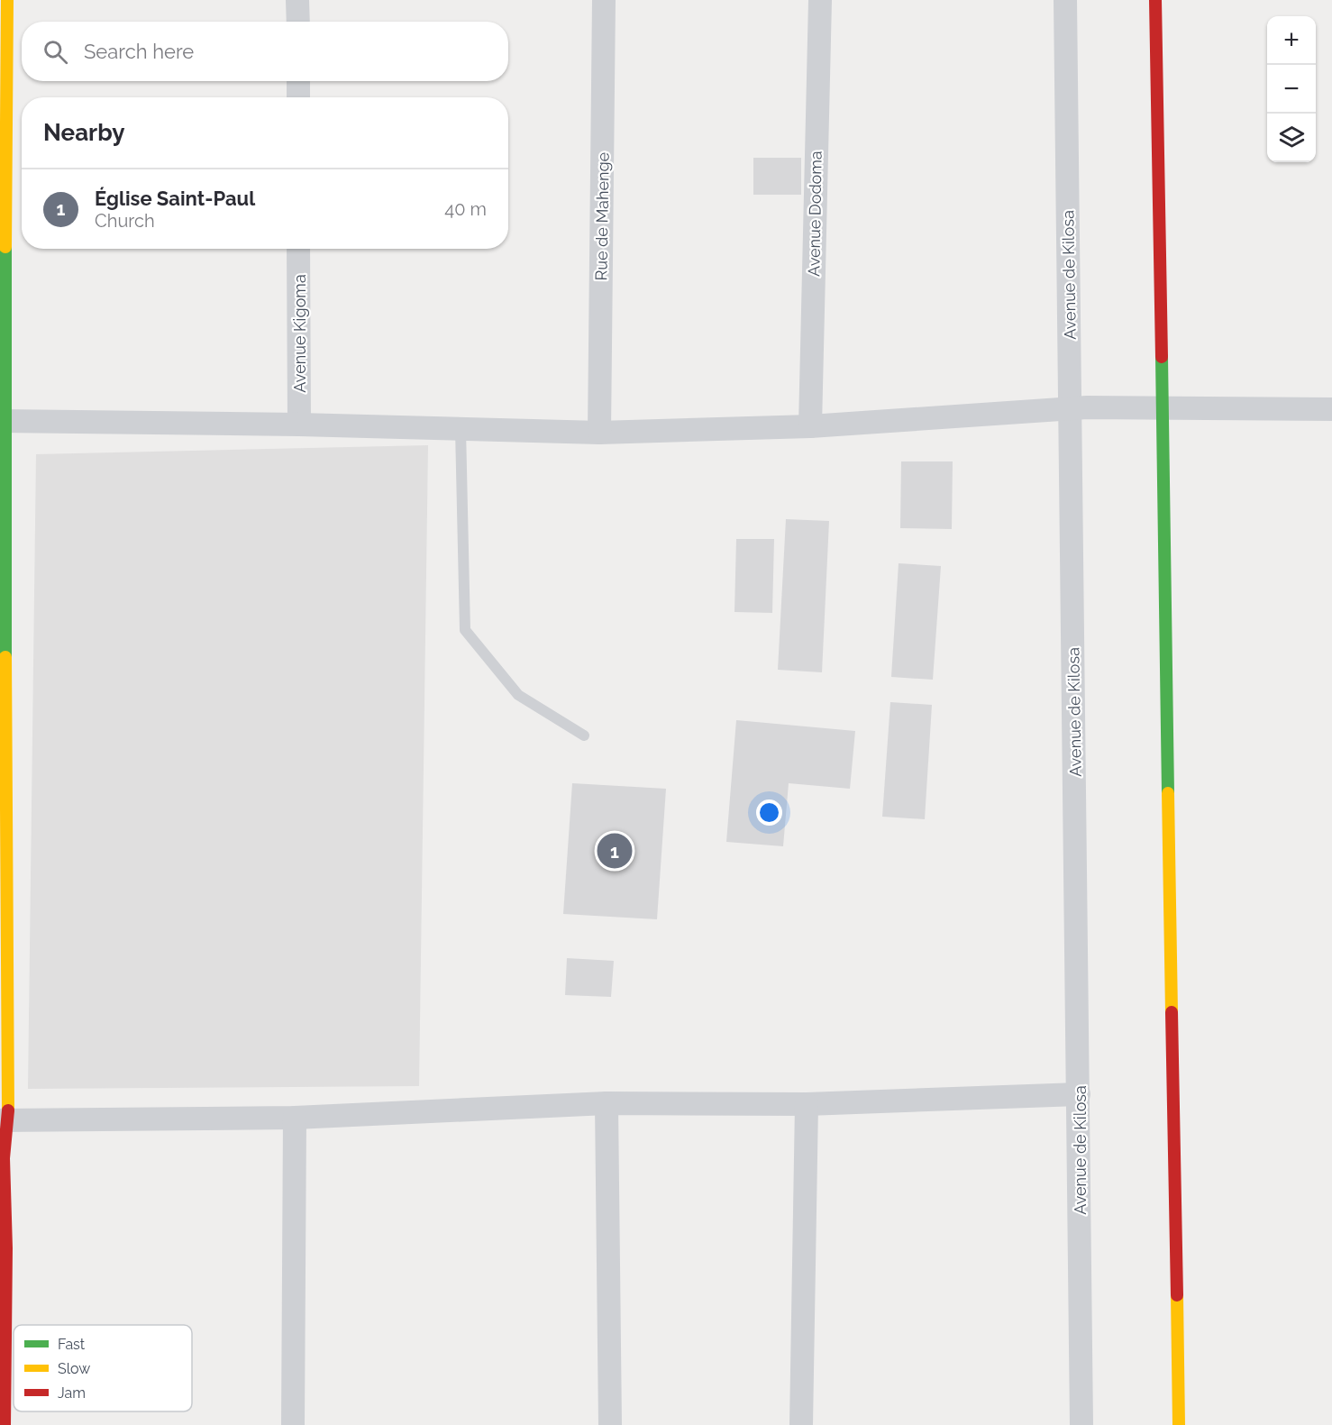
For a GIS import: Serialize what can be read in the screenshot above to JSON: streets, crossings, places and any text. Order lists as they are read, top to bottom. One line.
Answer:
{"streets":{"street":["Avenue Dodoma","Rue de Mahenge","Avenue de Kilosa","Avenue Kigoma"]},"legend":["Fast","Slow","Jam"],"page":{"map_buttons":["+","−"],"search":"Search here","heading":"Nearby","list":[{"mark":"1","name":"Église Saint-Paul","note":"Church","value":"40 m"}],"pins":"1"}}
